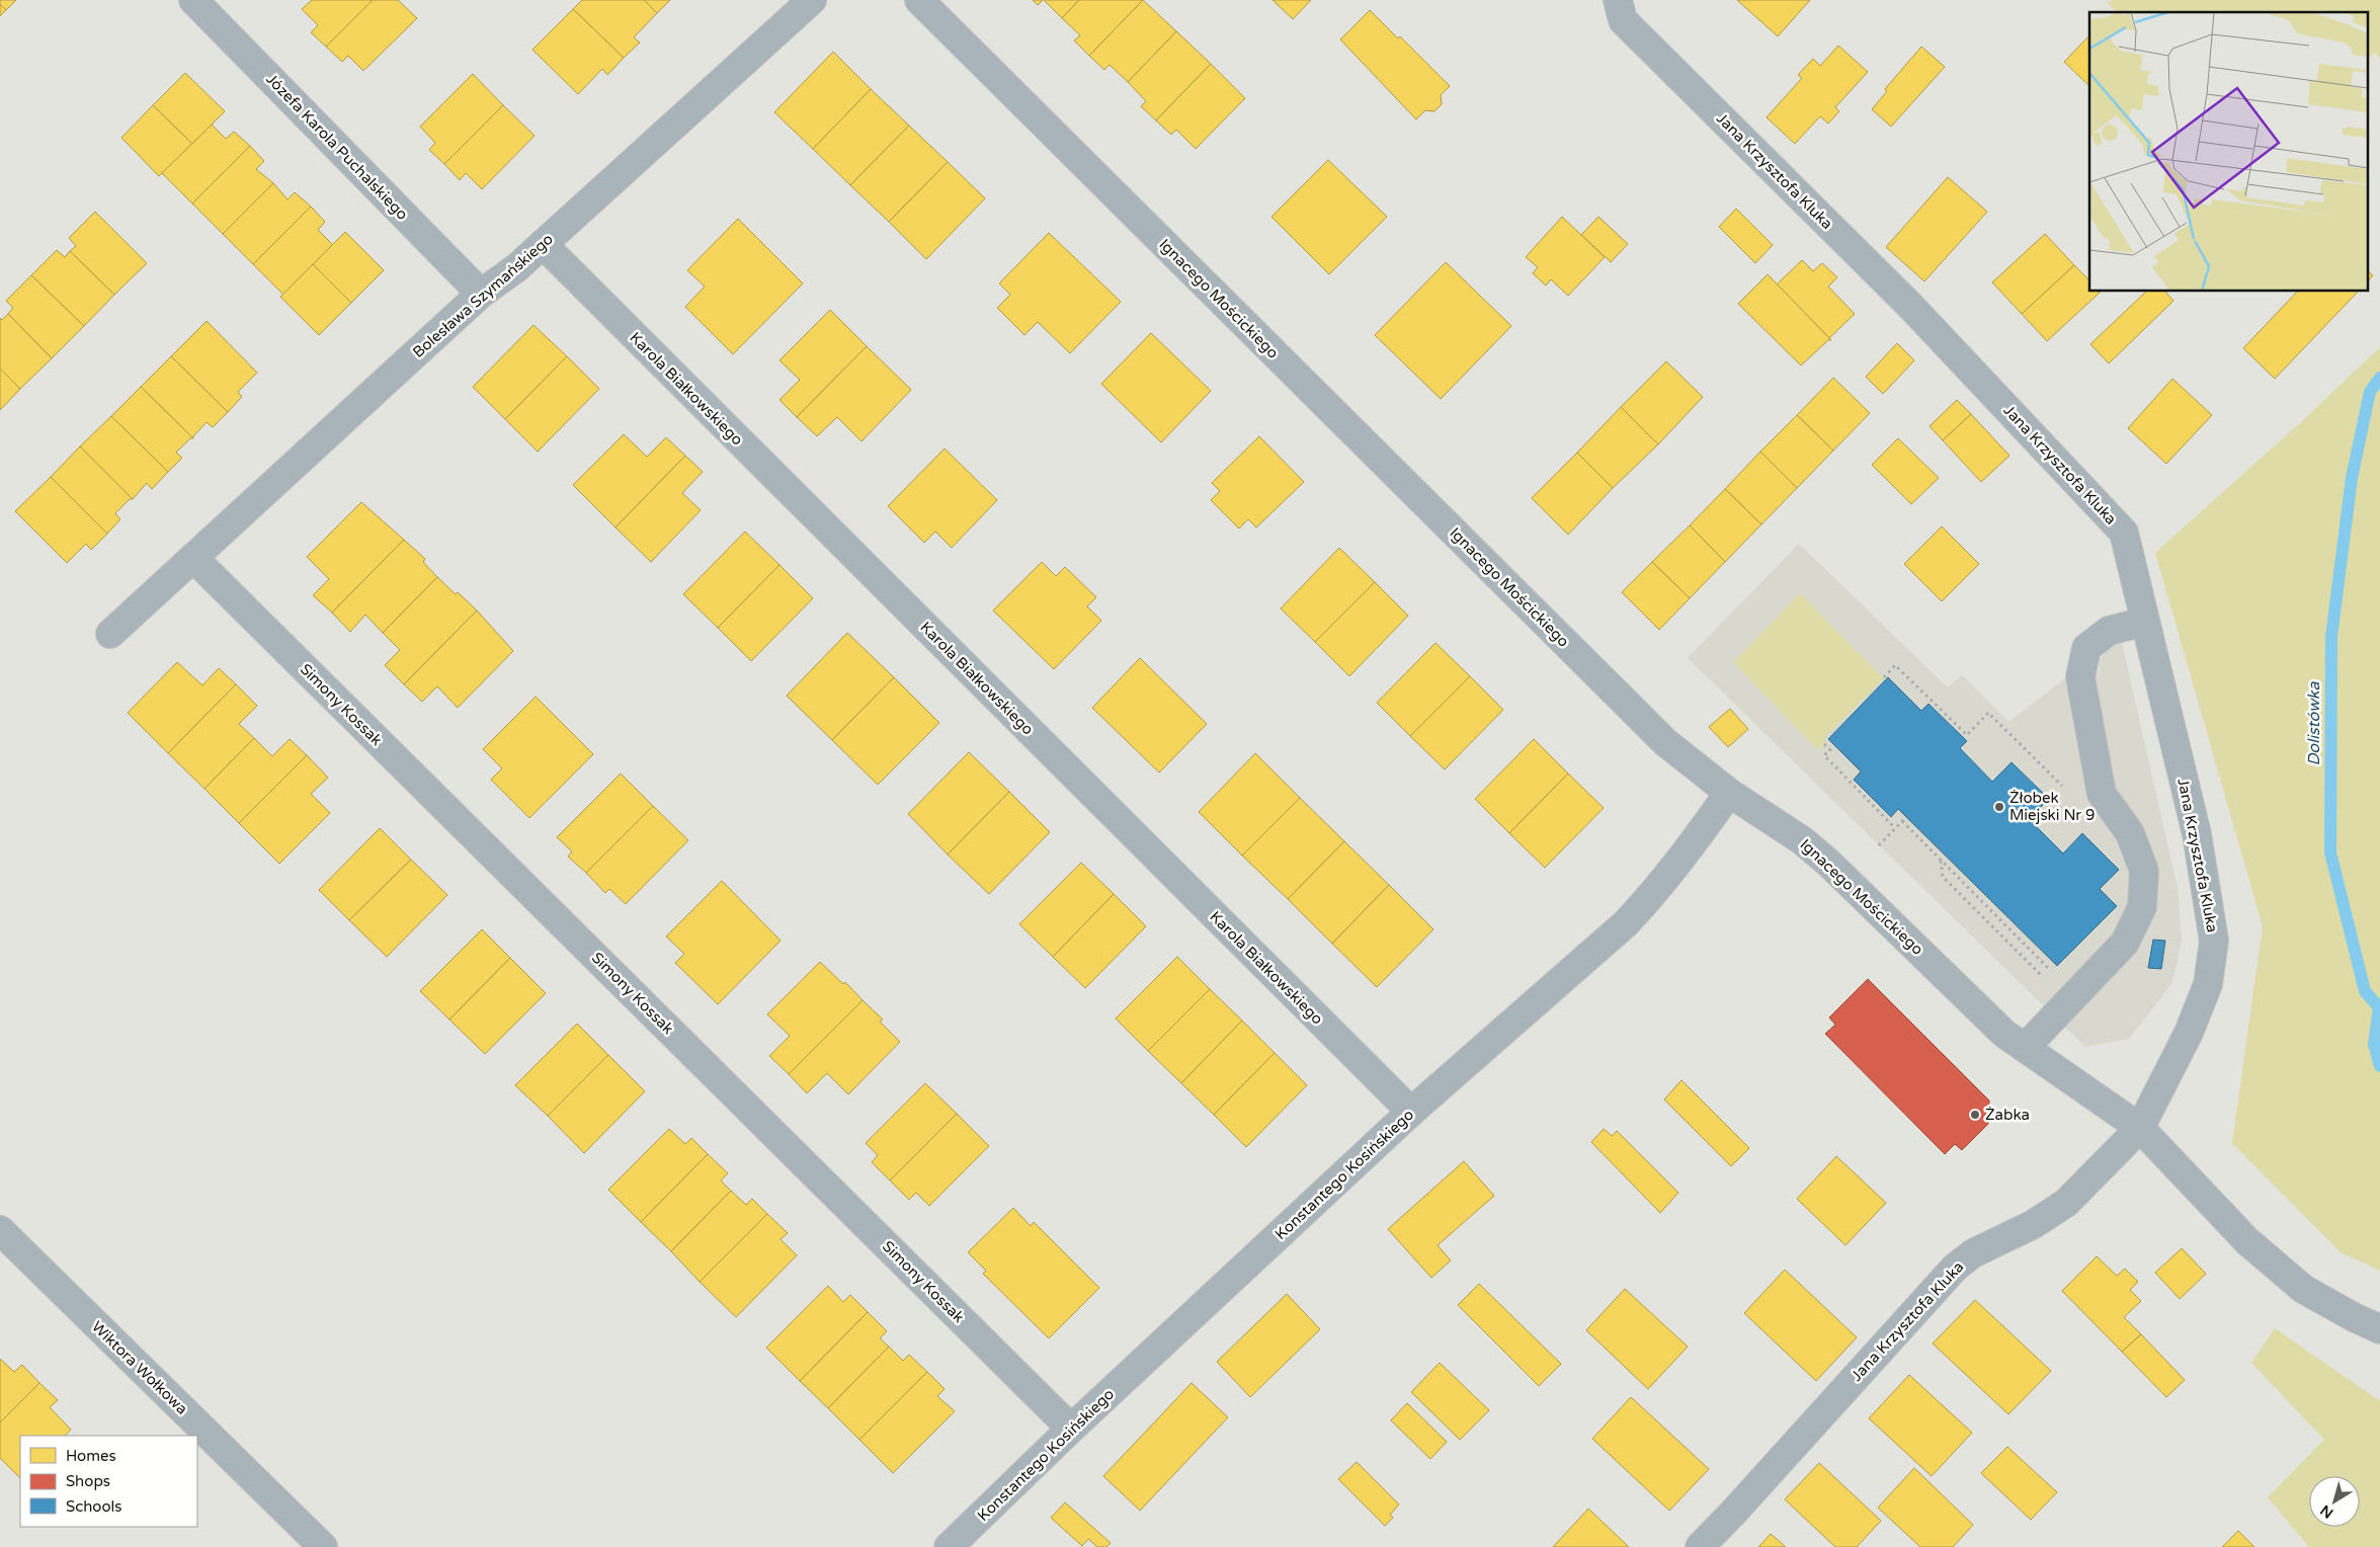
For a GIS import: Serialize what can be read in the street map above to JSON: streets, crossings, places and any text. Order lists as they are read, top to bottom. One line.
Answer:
{"streets":{"street":["Józefa Karola Puchalskiego","Jana Krzysztofa Kluka","Bolesława Szymańskiego","Ignacego Mościckiego","Karola Białkowskiego","Simony Kossak","Konstantego Kosińskiego","Wiktora Wołkowa"]},"crossings":[["Józefa Karola Puchalskiego","Bolesława Szymańskiego"],["Jana Krzysztofa Kluka","Ignacego Mościckiego"],["Bolesława Szymańskiego","Karola Białkowskiego"],["Bolesława Szymańskiego","Simony Kossak"],["Ignacego Mościckiego","Konstantego Kosińskiego"],["Karola Białkowskiego","Konstantego Kosińskiego"],["Simony Kossak","Konstantego Kosińskiego"]],"water":["Dolistówka"],"places":["Żłobek Miejski Nr 9","Żabka"],"legend":["Homes","Shops","Schools"],"north":"bottom left"}
